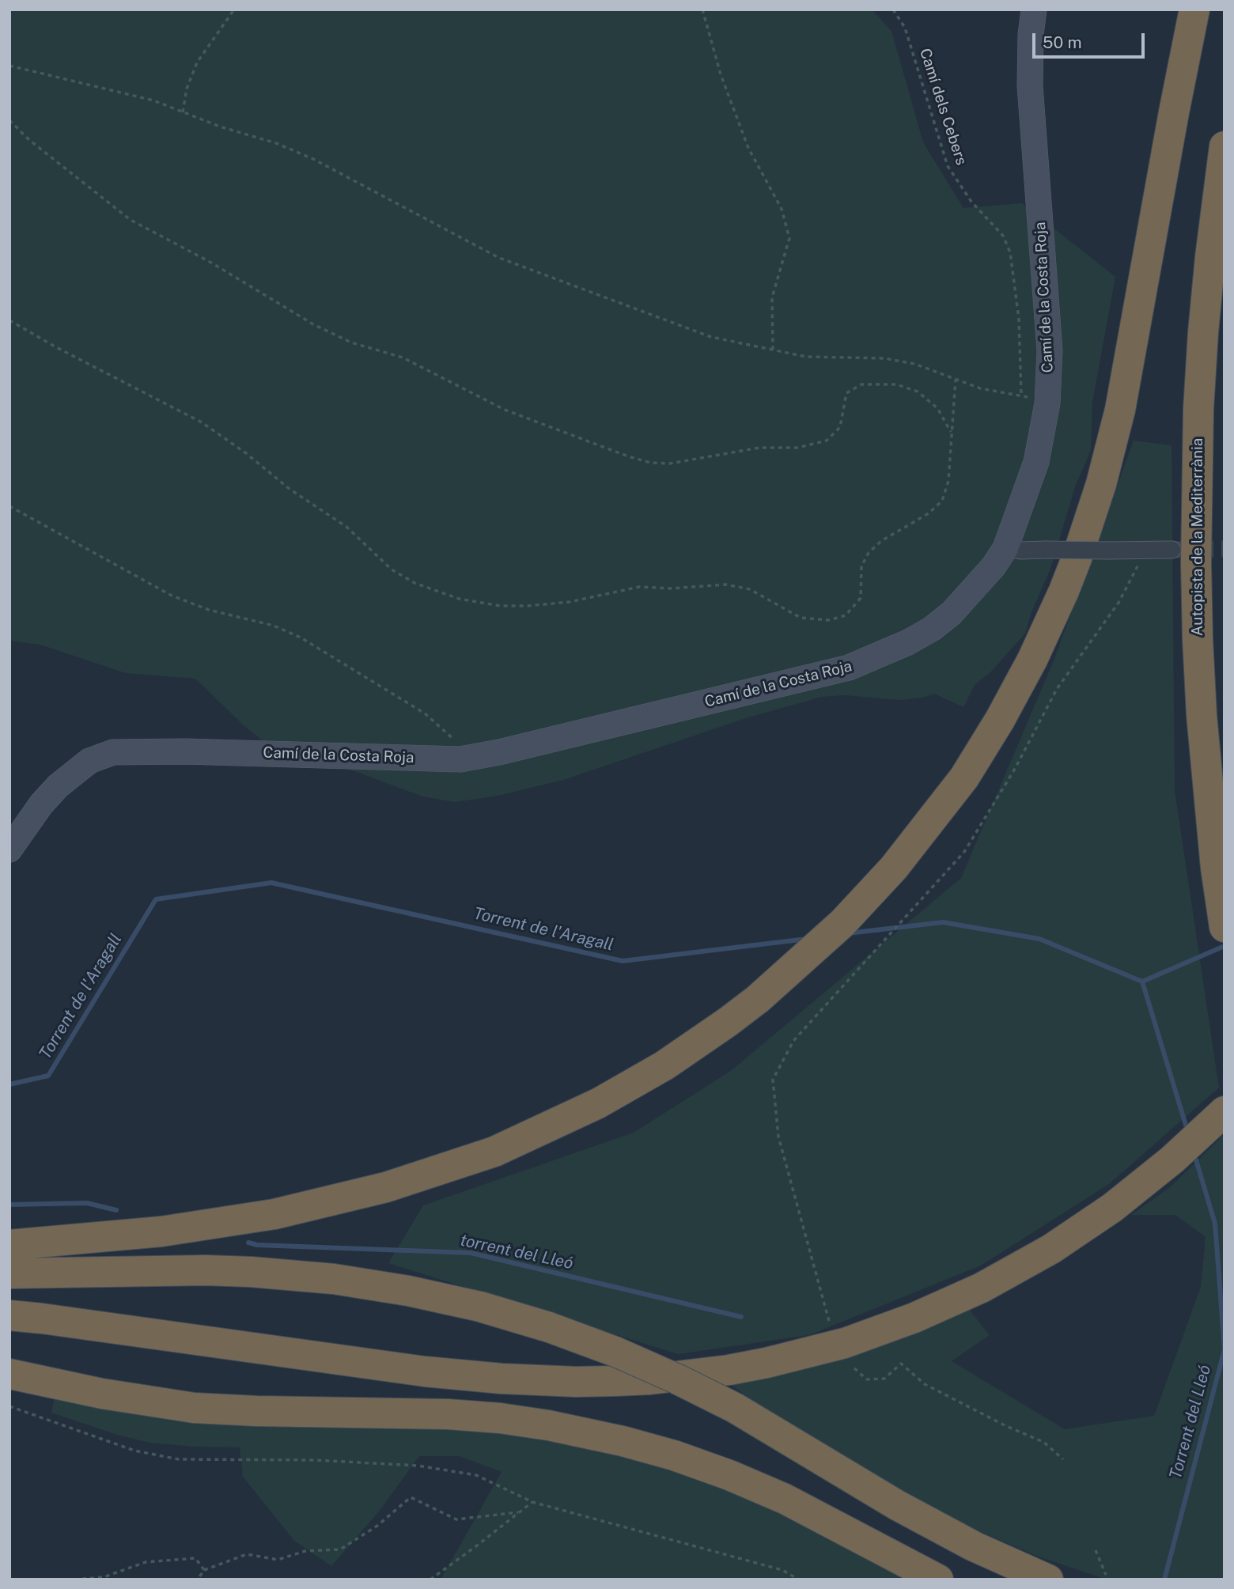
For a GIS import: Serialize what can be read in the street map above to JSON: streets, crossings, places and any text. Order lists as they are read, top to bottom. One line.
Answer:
{"streets":{"highway":["Autopista de la Mediterrània"],"street":["Camí de la Costa Roja"],"path":["Camí dels Cebers"]},"water":["Torrent de l'Aragall","torrent del Lleó","Torrent del Lleó"],"scale_bar":"50 m"}
